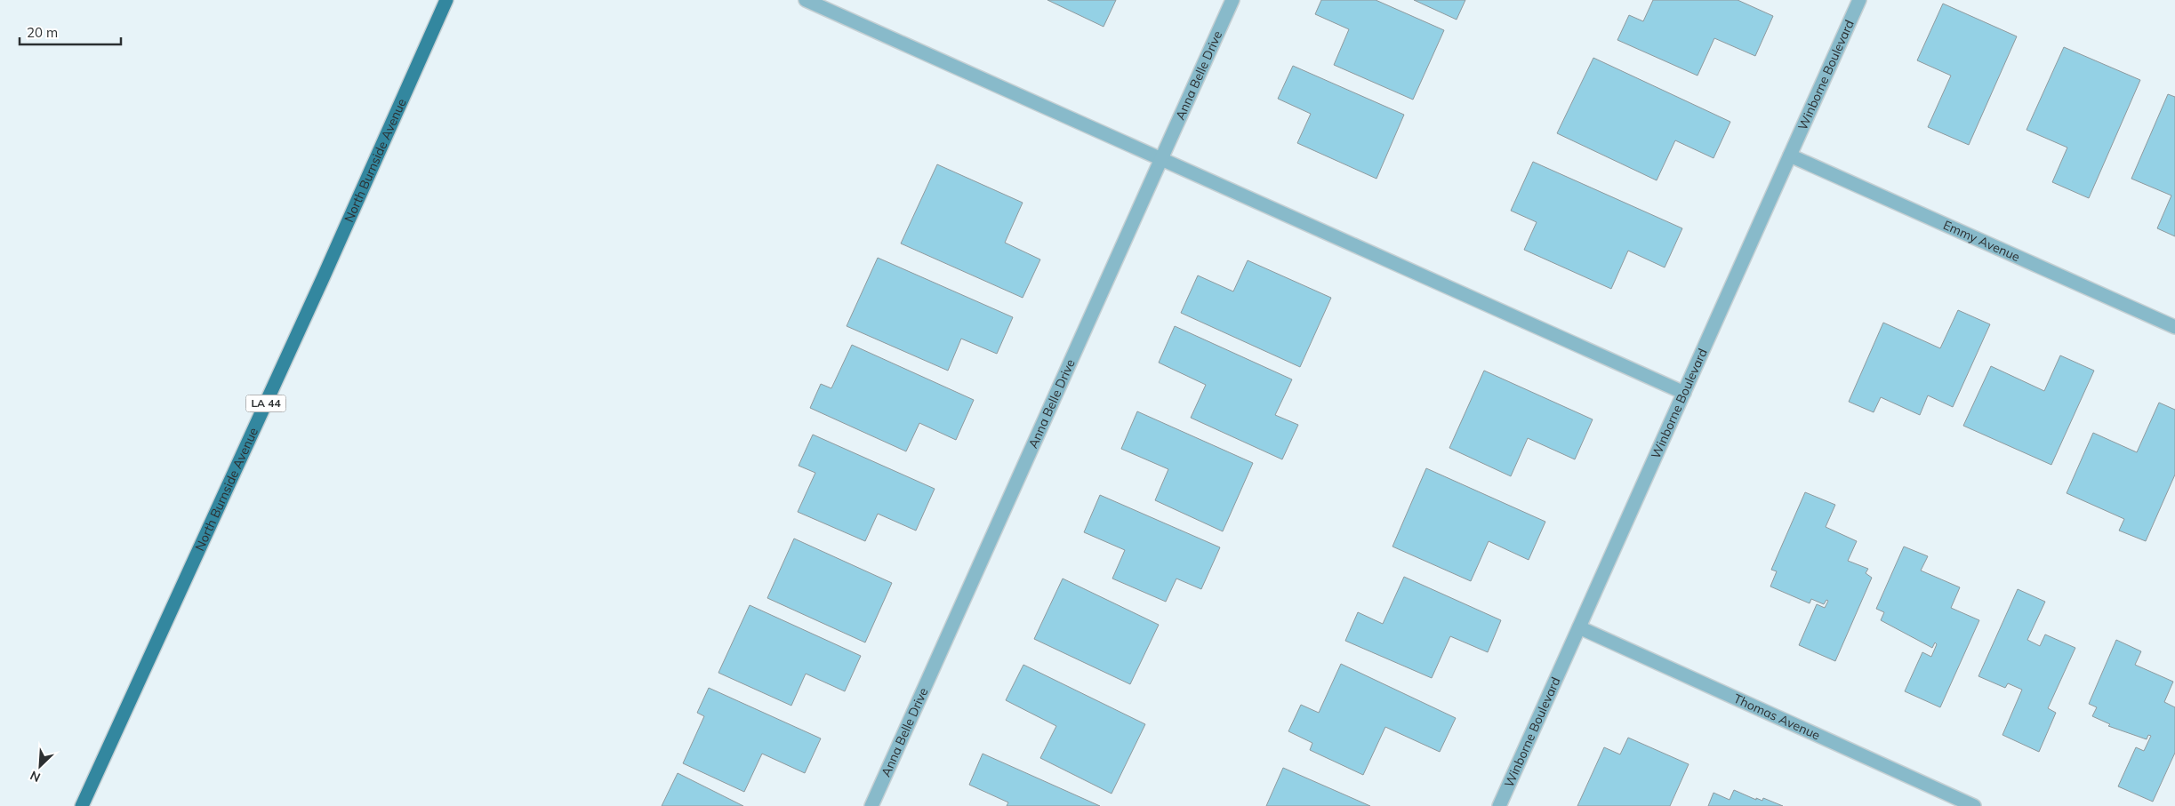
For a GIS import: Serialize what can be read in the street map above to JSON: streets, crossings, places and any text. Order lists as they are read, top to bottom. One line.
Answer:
{"streets":{"main road":["North Burnside Avenue","LA 44"],"street":["Anna Belle Drive","Winborne Boulevard","Emmy Avenue","Thomas Avenue"]},"crossings":[["Winborne Boulevard","Emmy Avenue"],["Winborne Boulevard","Thomas Avenue"]],"scale_bar":"20 m","north":"bottom left"}
